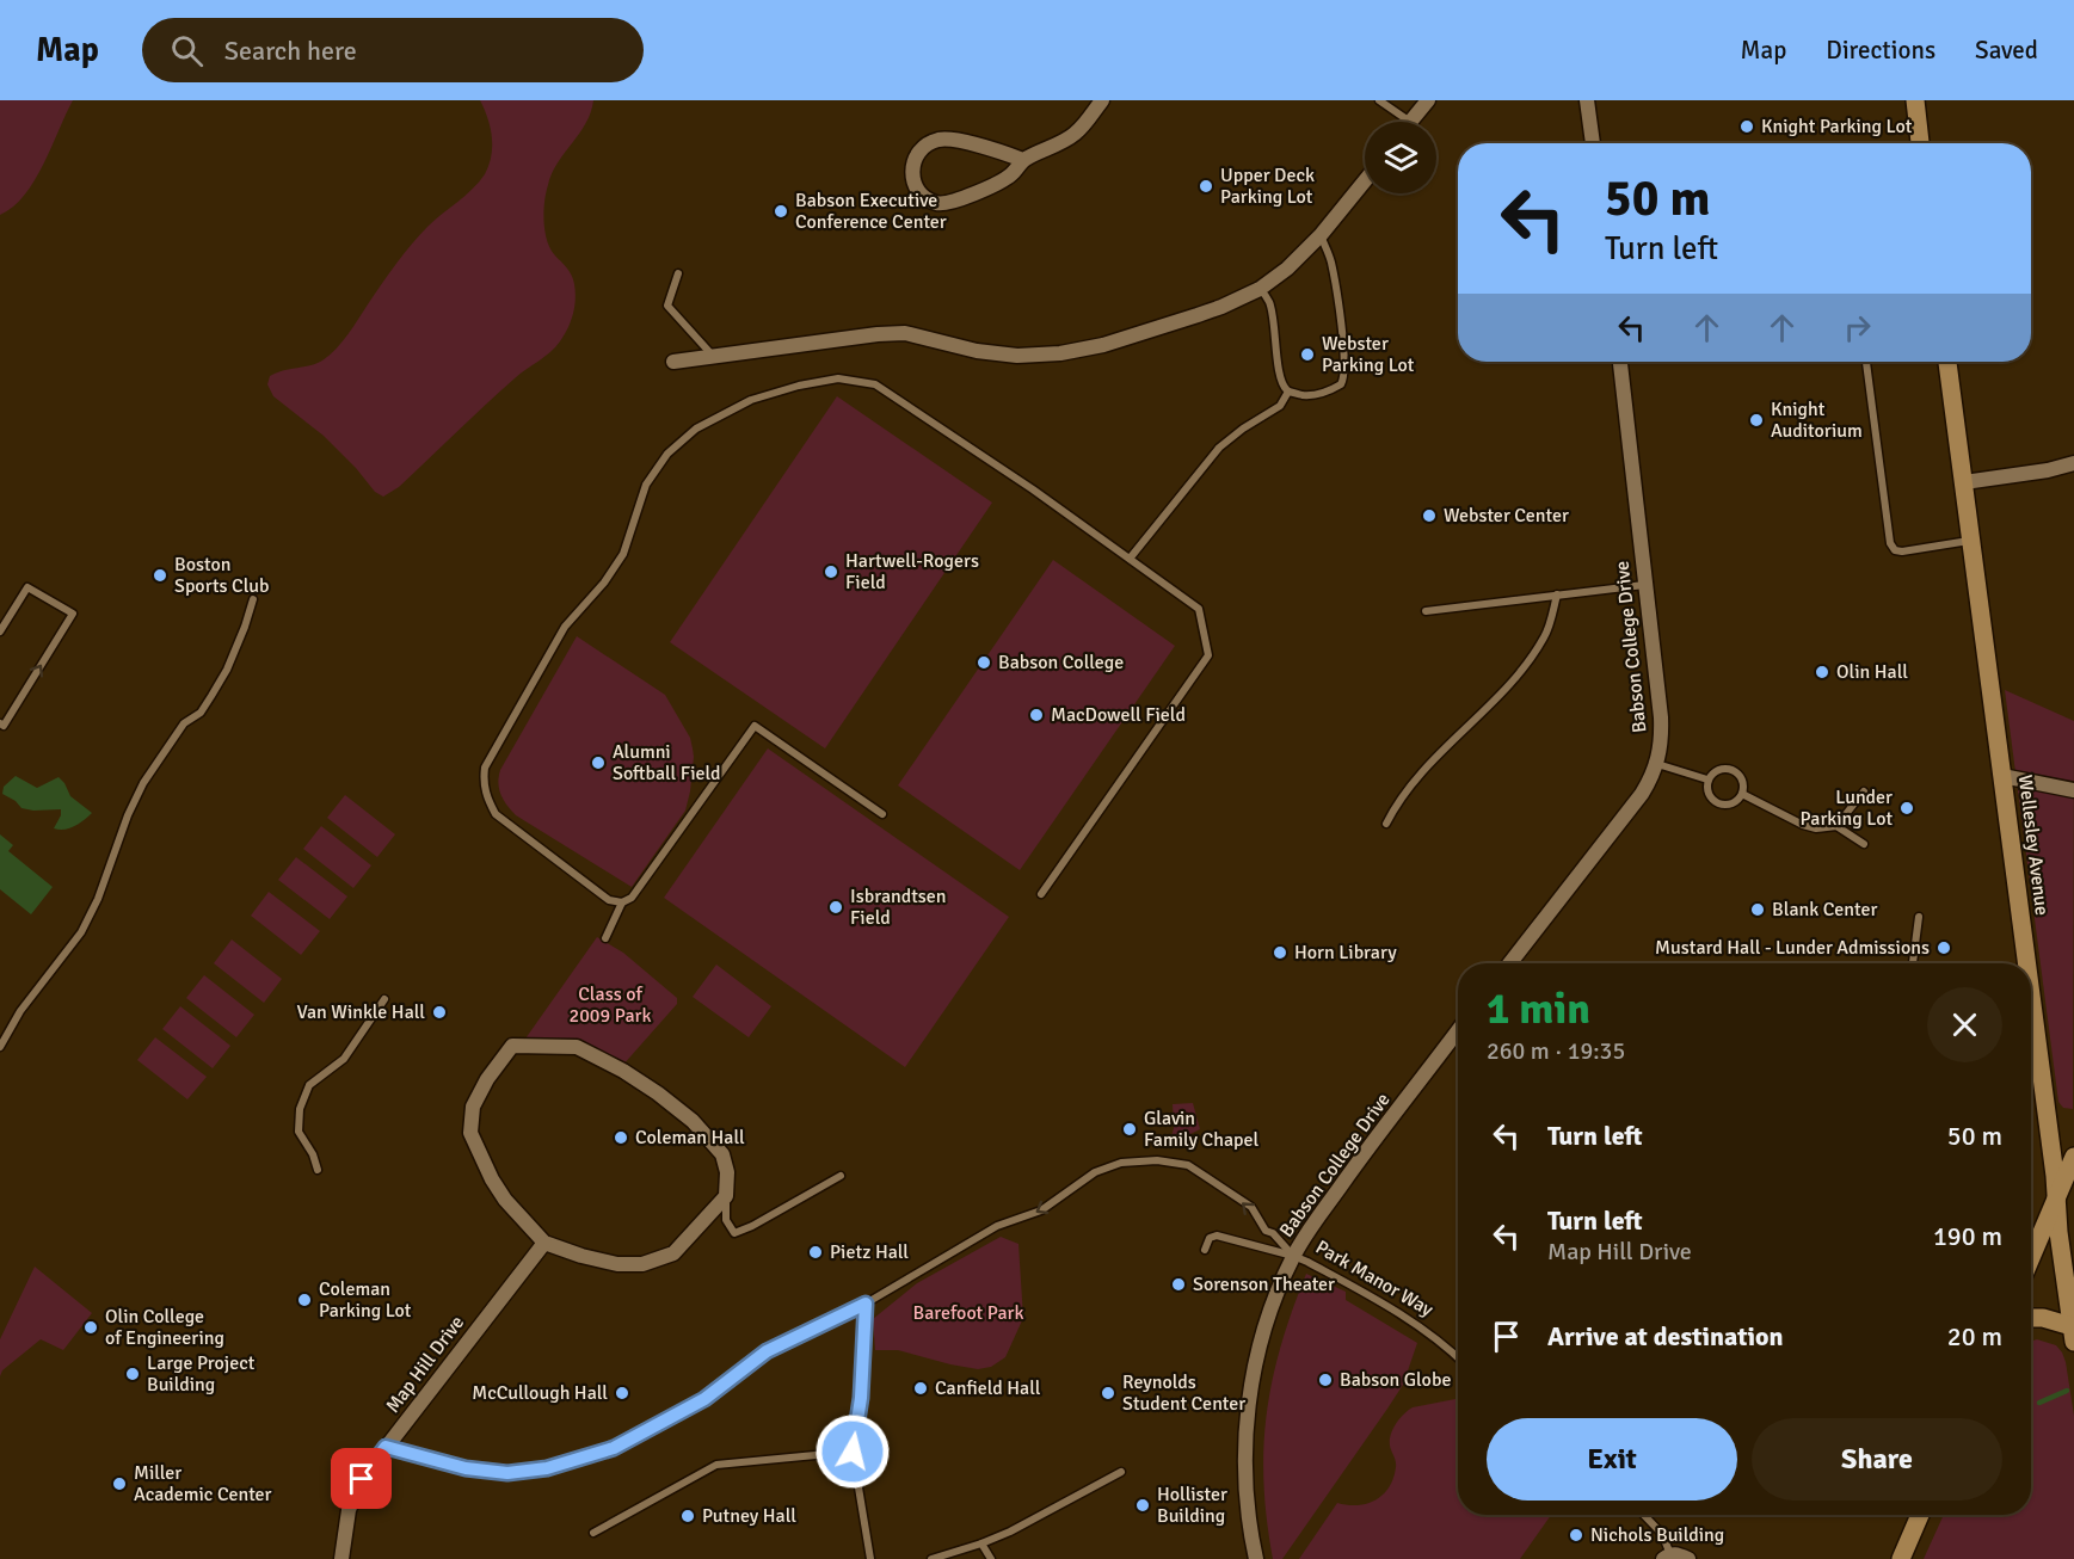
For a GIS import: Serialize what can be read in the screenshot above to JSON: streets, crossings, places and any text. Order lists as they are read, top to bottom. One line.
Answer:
{"streets":{"main road":["Wellesley Avenue"],"street":["Babson College Drive","Map Hill Drive"],"lane":["Park Manor Way"]},"crossings":[["Babson College Drive","Park Manor Way"]],"parks":["Class of 2009 Park","Barefoot Park"],"places":["Knight Parking Lot","Upper Deck Parking Lot","Babson Executive Conference Center","Webster Parking Lot","Knight Auditorium","Webster Center","Hartwell-Rogers Field","Boston Sports Club","Babson College","Olin Hall","MacDowell Field","Alumni Softball Field","Lunder Parking Lot","Isbrandtsen Field","Blank Center","Mustard Hall - Lunder Admissions","Horn Library","Van Winkle Hall","Glavin Family Chapel","Coleman Hall","Pietz Hall","Sorenson Theater","Coleman Parking Lot","Olin College of Engineering","Large Project Building","Babson Globe","Canfield Hall","McCullough Hall","Reynolds Student Center","Miller Academic Center","Hollister Building","Putney Hall","Nichols Building"],"page":{"header":"Map","search":"Search here","nav":["Map","Directions","Saved"],"turn":["50 m","Turn left"],"heading":["1 min","260 m · 19:35"],"list":[{"name":"Turn left","value":"50 m"},{"name":"Turn left","note":"Map Hill Drive","value":"190 m"},{"name":"Arrive at destination","value":"20 m"}],"buttons":["Exit","Share"]}}
